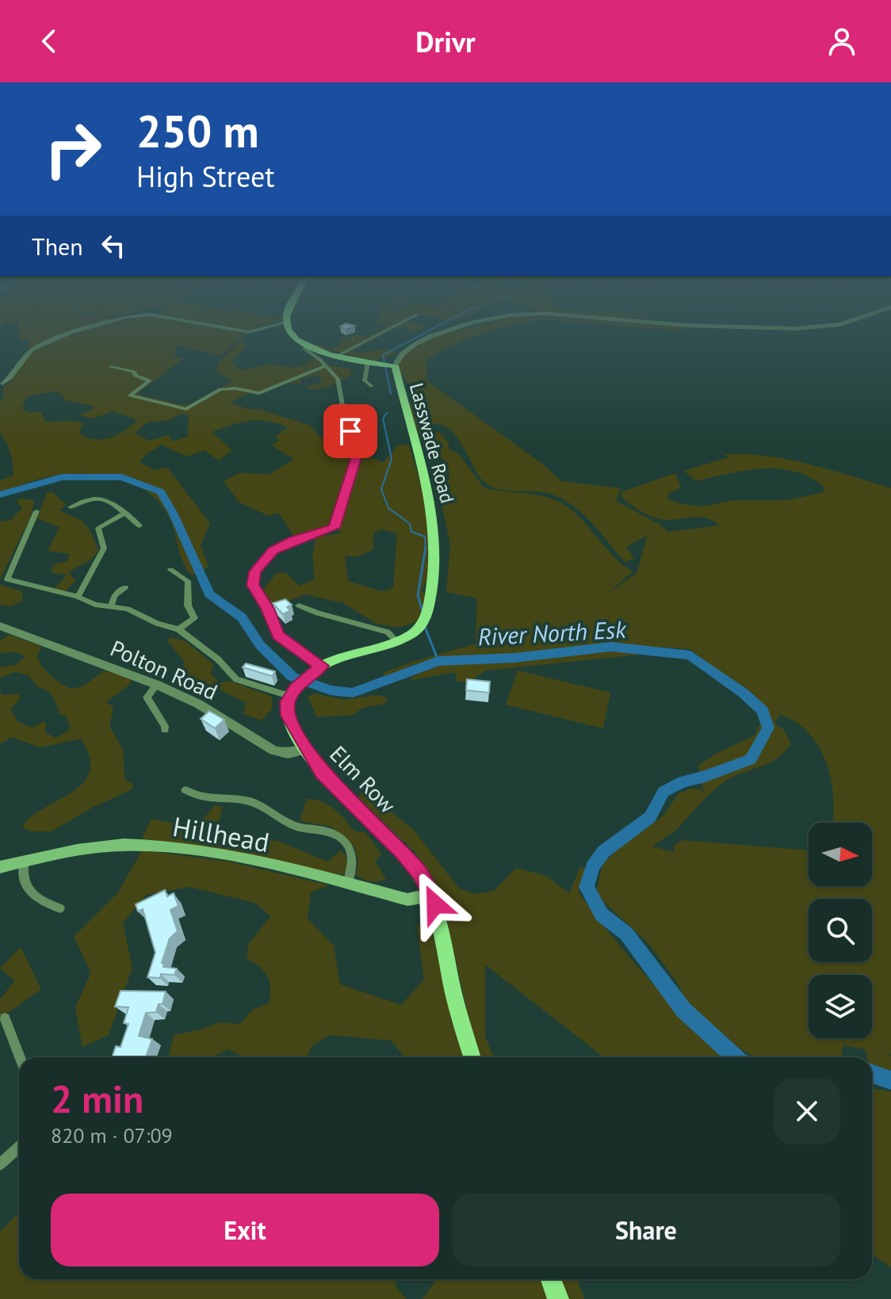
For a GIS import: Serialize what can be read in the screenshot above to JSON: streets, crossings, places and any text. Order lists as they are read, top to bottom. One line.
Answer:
{"streets":{"main road":["Lasswade Road","Elm Row","Hillhead"],"street":["Polton Road"]},"crossings":[["Polton Road","Elm Row"],["Elm Row","Hillhead"]],"water":["River North Esk"],"north":"right","page":{"header":"Drivr","turn":["250 m","High Street"],"then":"Then","heading":["2 min","820 m · 07:09"],"buttons":["Exit","Share"]}}
